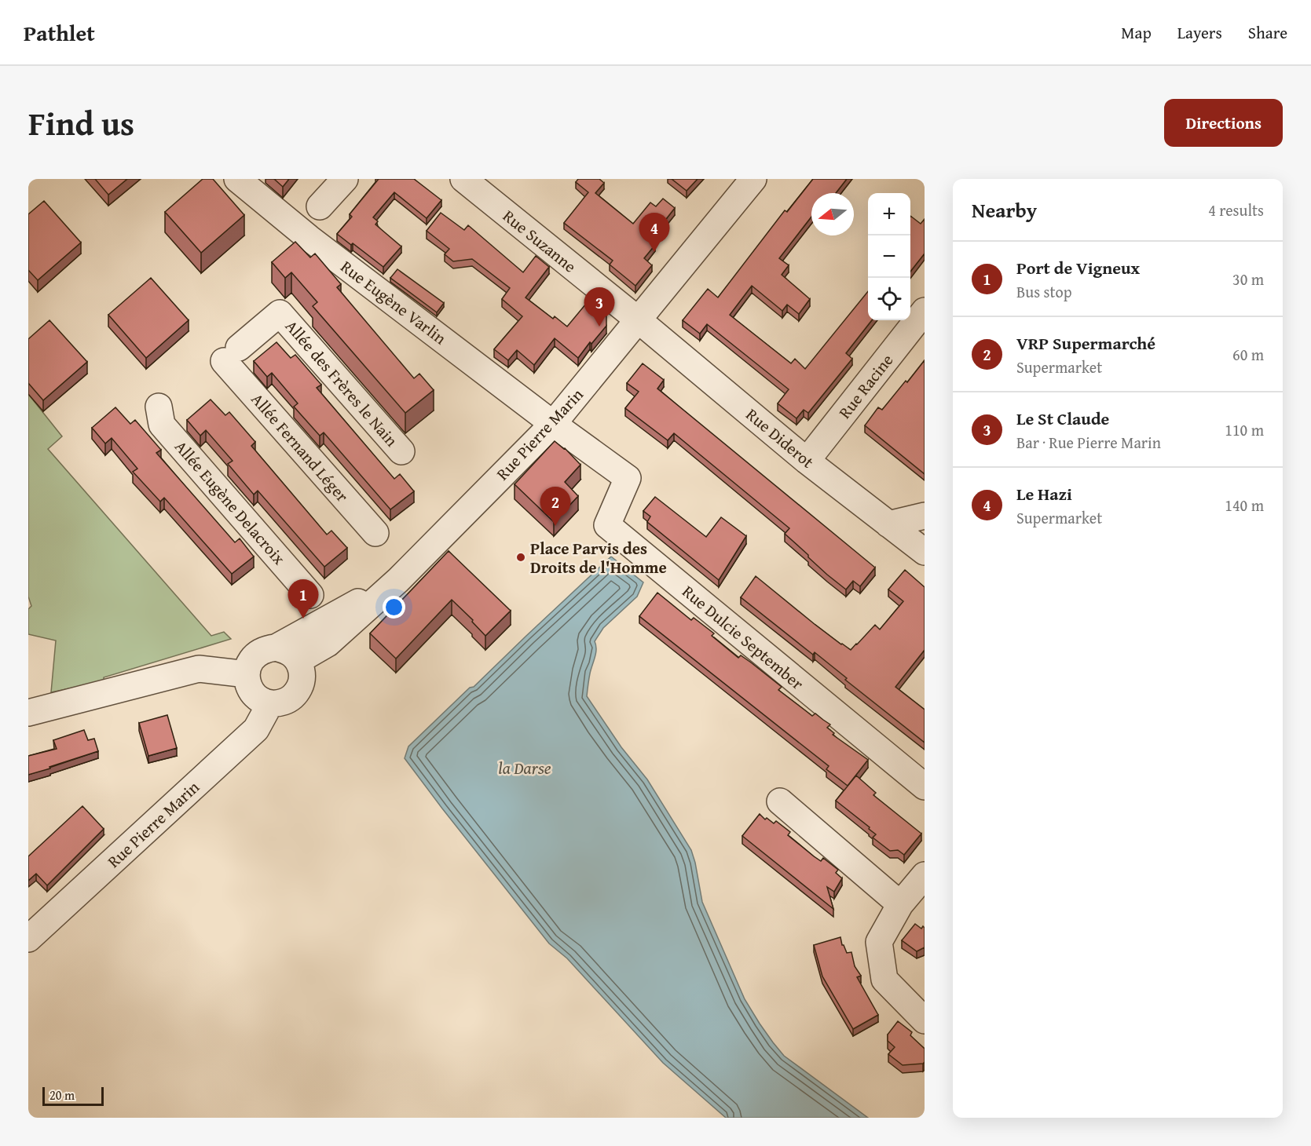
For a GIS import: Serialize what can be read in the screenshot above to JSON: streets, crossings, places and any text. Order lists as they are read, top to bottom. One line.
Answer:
{"streets":{"street":["Rue Suzanne","Rue Eugène Varlin","Allée des Frères le Nain","Rue Racine","Rue Pierre Marin","Rue Diderot","Allée Fernand Léger","Allée Eugène Delacroix","Rue Dulcie September"]},"crossings":[["Rue Suzanne","Rue Pierre Marin"],["Rue Suzanne","Rue Diderot"],["Rue Eugène Varlin","Rue Pierre Marin"],["Rue Eugène Varlin","Rue Dulcie September"],["Allée des Frères le Nain","Allée Fernand Léger"],["Rue Racine","Rue Diderot"],["Rue Pierre Marin","Rue Diderot"],["Rue Pierre Marin","Rue Dulcie September"]],"water":["la Darse"],"places":["Place Parvis des Droits de l'Homme"],"scale_bar":"20 m","north":"left","page":{"header":"Pathlet","nav":["Map","Layers","Share"],"title":"Find us","buttons":"Directions","heading":["Nearby","4 results"],"map_buttons":["+","−"],"pins":["4","3","2","1"],"list":[{"mark":"1","name":"Port de Vigneux","note":"Bus stop","value":"30 m"},{"mark":"2","name":"VRP Supermarché","note":"Supermarket","value":"60 m"},{"mark":"3","name":"Le St Claude","note":"Bar · Rue Pierre Marin","value":"110 m"},{"mark":"4","name":"Le Hazi","note":"Supermarket","value":"140 m"}],"scale":"20 m"}}
